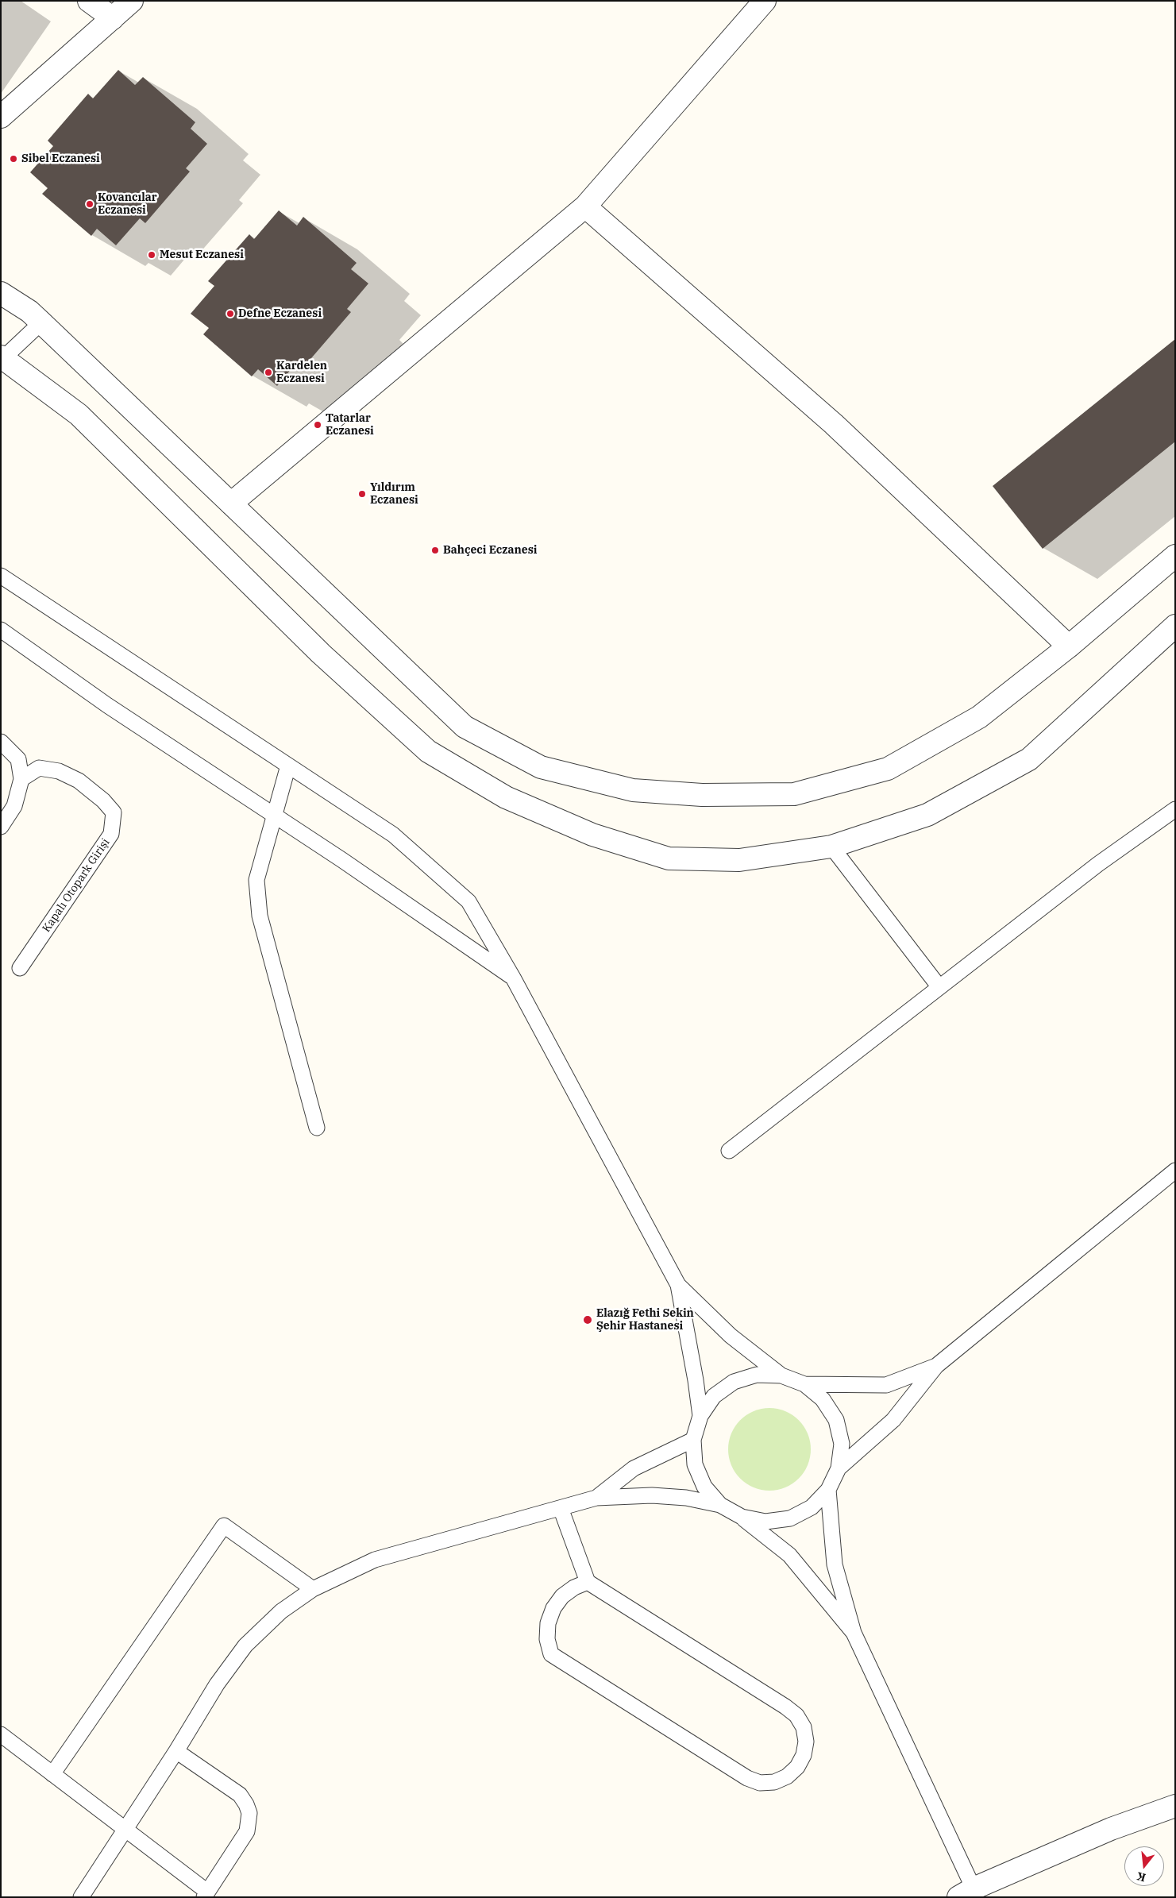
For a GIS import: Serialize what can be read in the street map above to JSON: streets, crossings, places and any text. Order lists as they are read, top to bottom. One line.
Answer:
{"streets":{"lane":["Kapalı Otopark Girişi"]},"places":["Sibel Eczanesi","Kovancılar Eczanesi","Mesut Eczanesi","Defne Eczanesi","Kardelen Eczanesi","Tatarlar Eczanesi","Yıldırım Eczanesi","Bahçeci Eczanesi","Elazığ Fethi Sekin Şehir Hastanesi"],"north":"bottom"}
